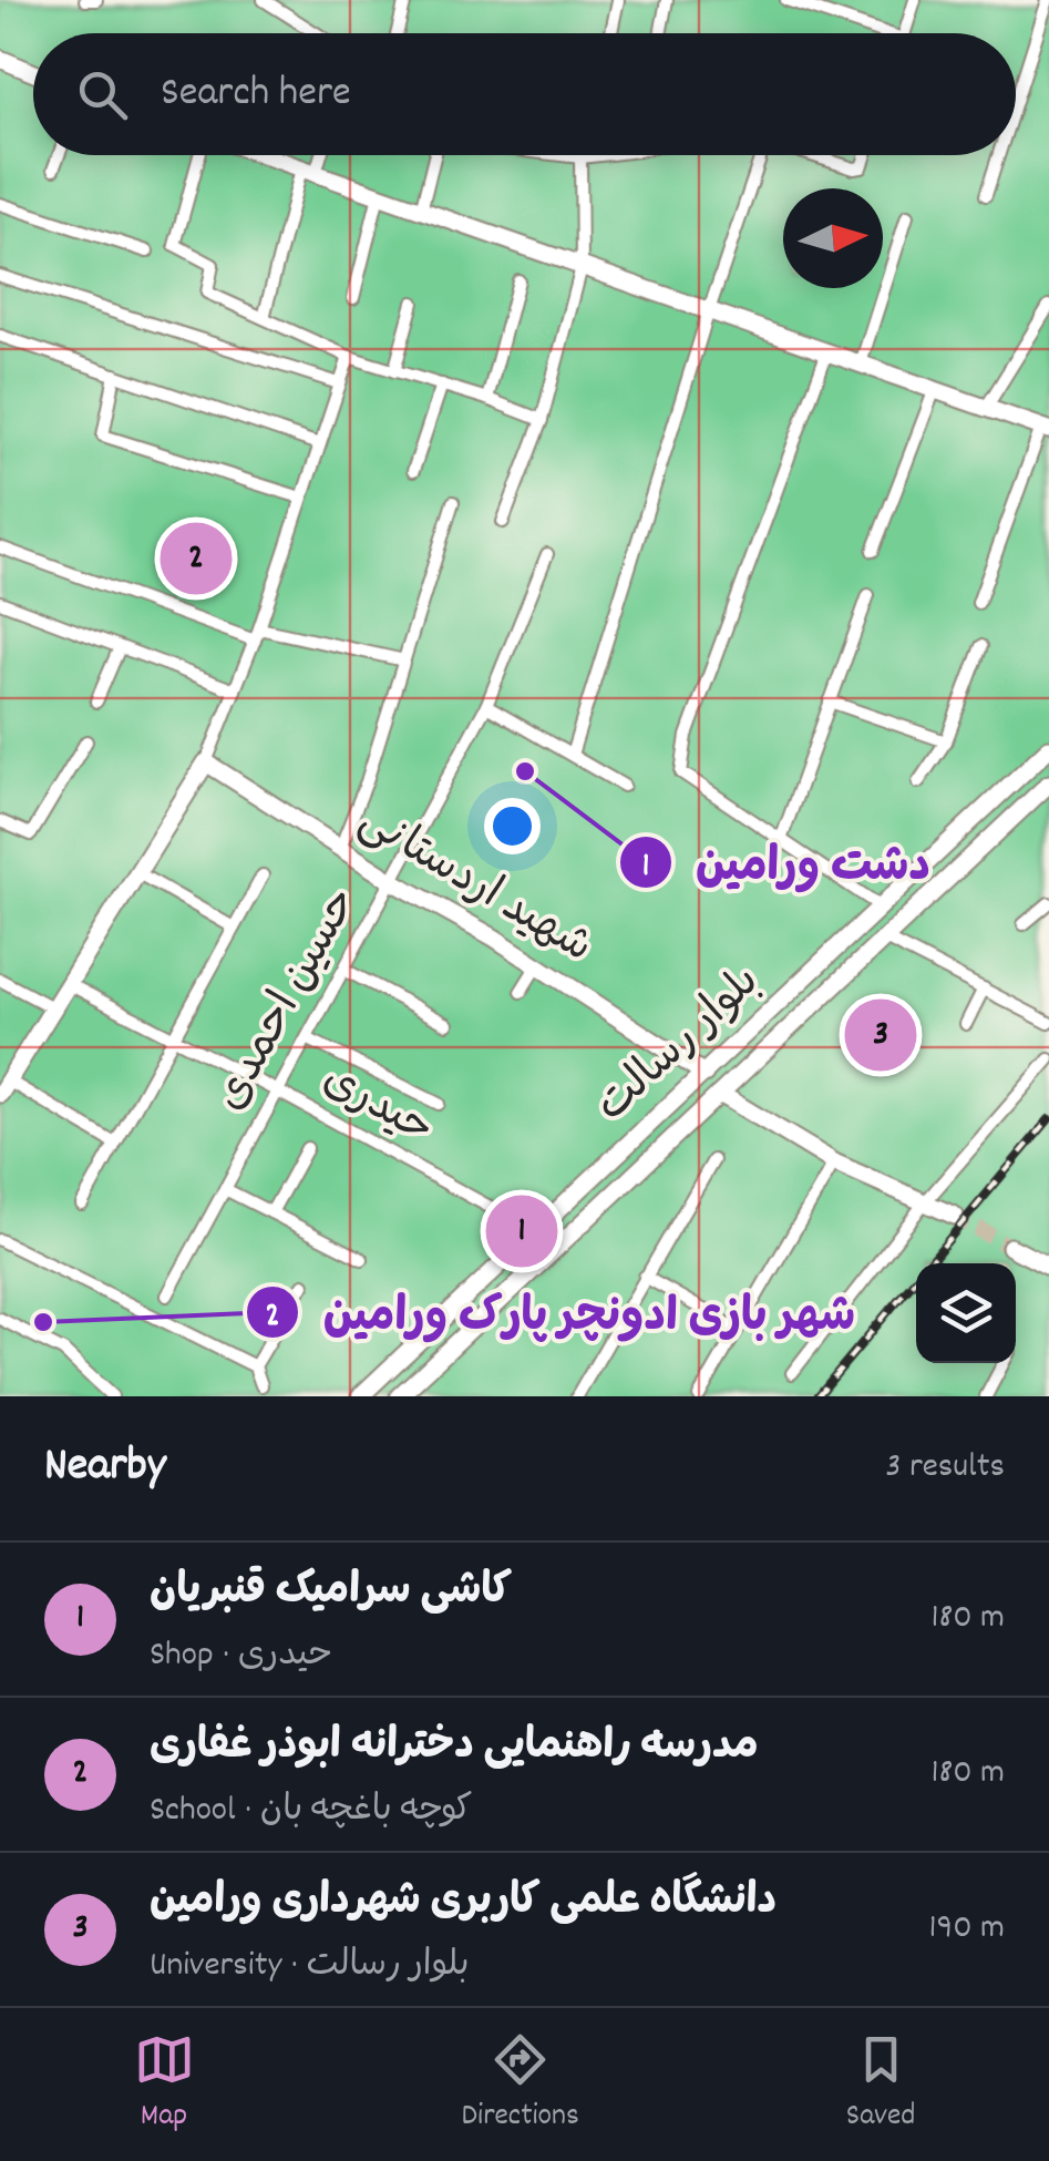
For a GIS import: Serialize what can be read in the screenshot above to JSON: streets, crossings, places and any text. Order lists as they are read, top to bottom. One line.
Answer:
{"streets":{"street":["شهید اردستانی","حسین احمدی","بلوار رسالت","حیدری"]},"crossings":[["شهید اردستانی","حسین احمدی"],["شهید اردستانی","بلوار رسالت"],["حسین احمدی","حیدری"],["بلوار رسالت","حیدری"]],"places":["دشت ورامین","شهر بازی ادونچر پارک ورامین"],"north":"right","page":{"search":"Search here","pins":["2","3","1"],"heading":["Nearby","3 results"],"list":[{"mark":"1","name":"کاشی سرامیک قنبریان","note":"Shop · حیدری","value":"180 m"},{"mark":"2","name":"مدرسه راهنمایی دخترانه ابوذر غفاری","note":"School · کوچه باغچه بان","value":"180 m"},{"mark":"3","name":"دانشگاه علمی کاربری شهرداری ورامین","note":"University · بلوار رسالت","value":"190 m"}],"nav":["Map","Directions","Saved"]}}
